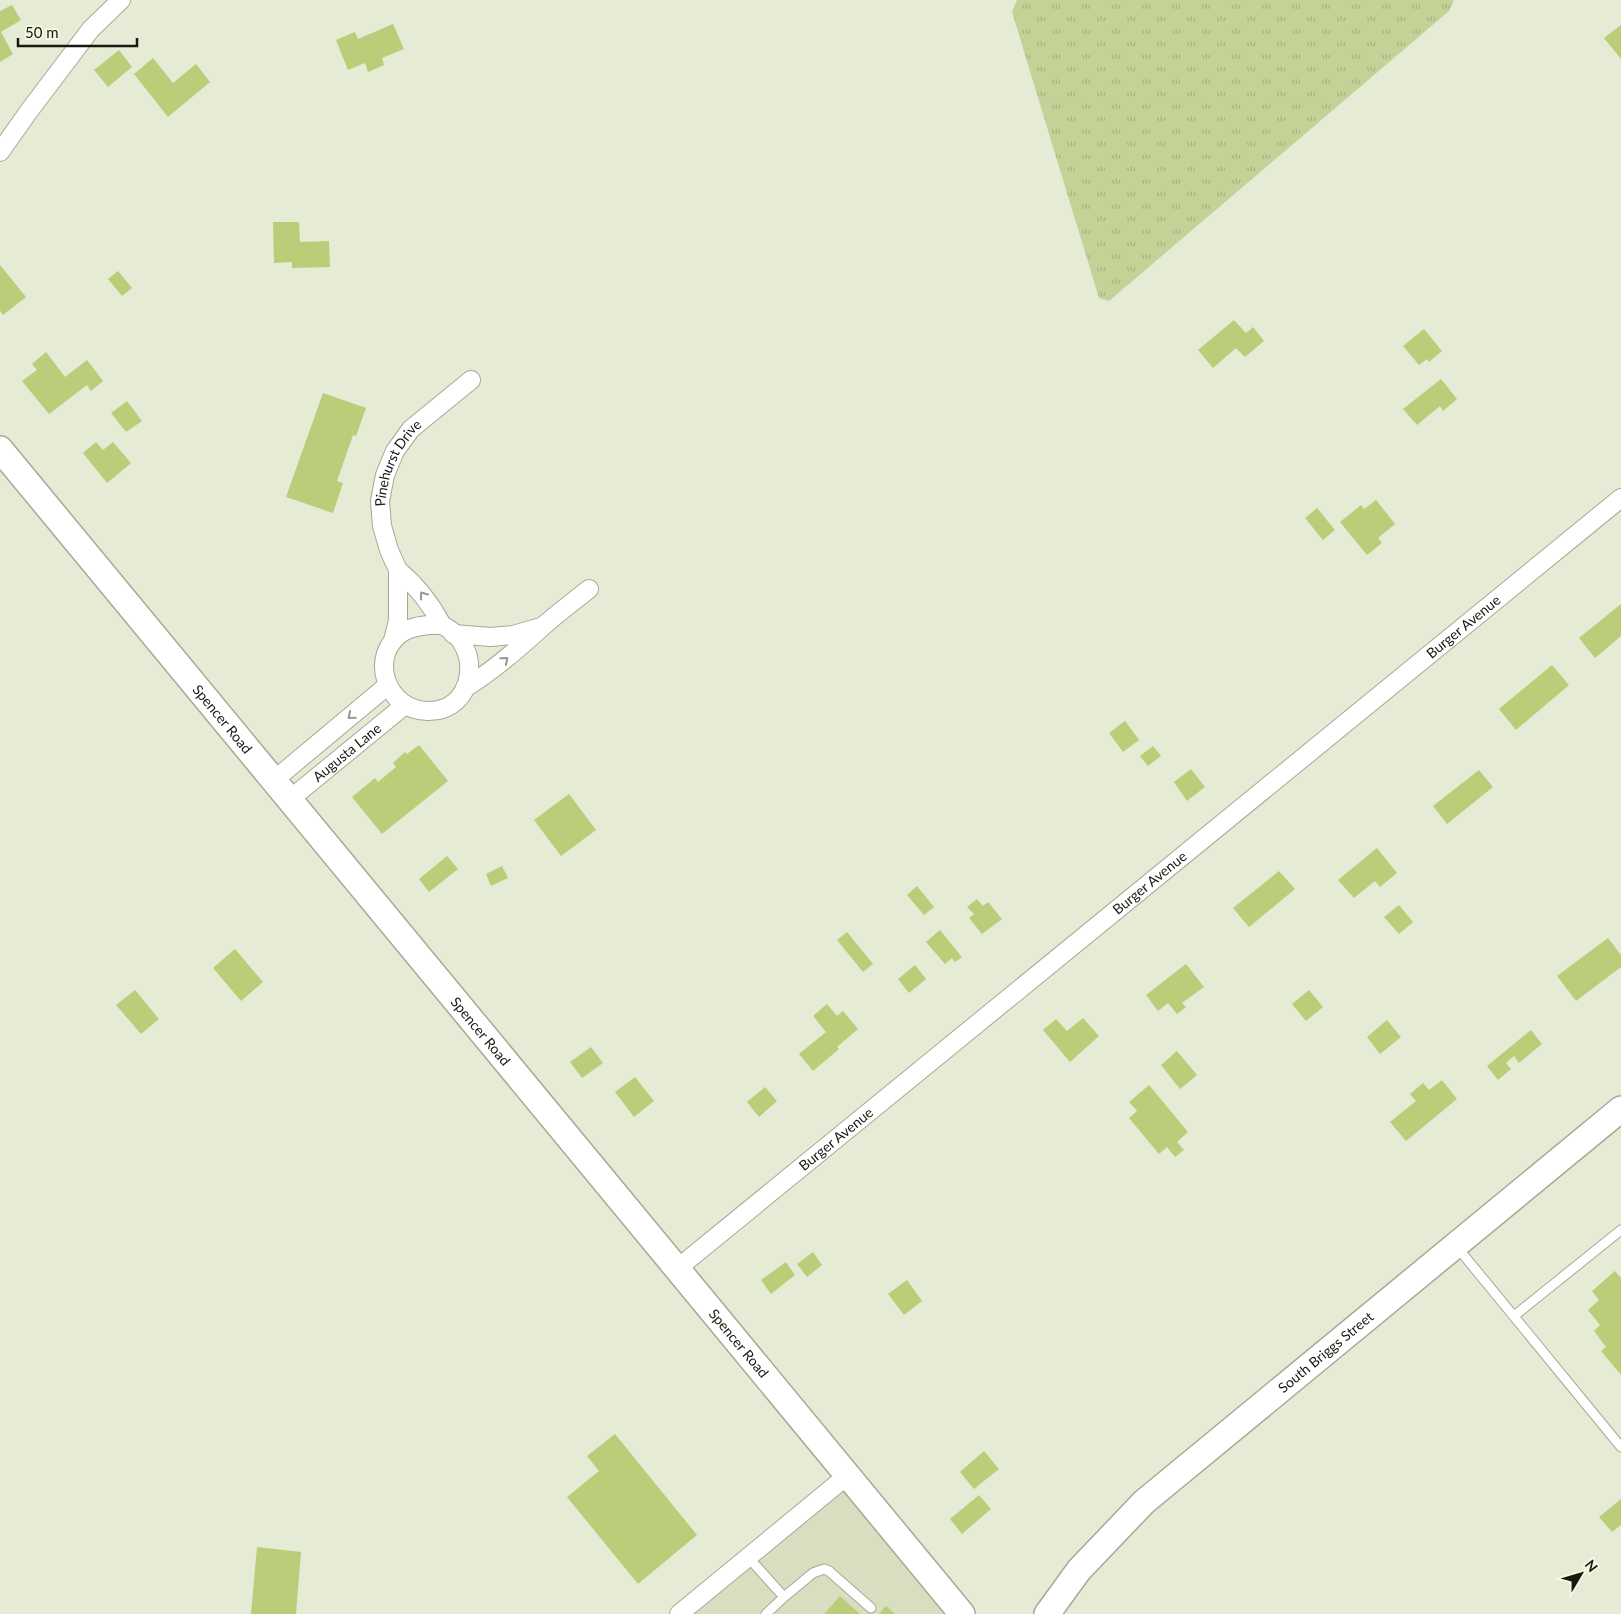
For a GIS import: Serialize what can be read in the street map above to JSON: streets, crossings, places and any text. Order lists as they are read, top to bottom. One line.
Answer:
{"streets":{"street":["Pinehurst Drive","Burger Avenue","Spencer Road","Augusta Lane","South Briggs Street"]},"crossings":[["Pinehurst Drive","Augusta Lane"],["Burger Avenue","Spencer Road"],["Spencer Road","Augusta Lane"]],"scale_bar":"50 m","north":"top right"}
